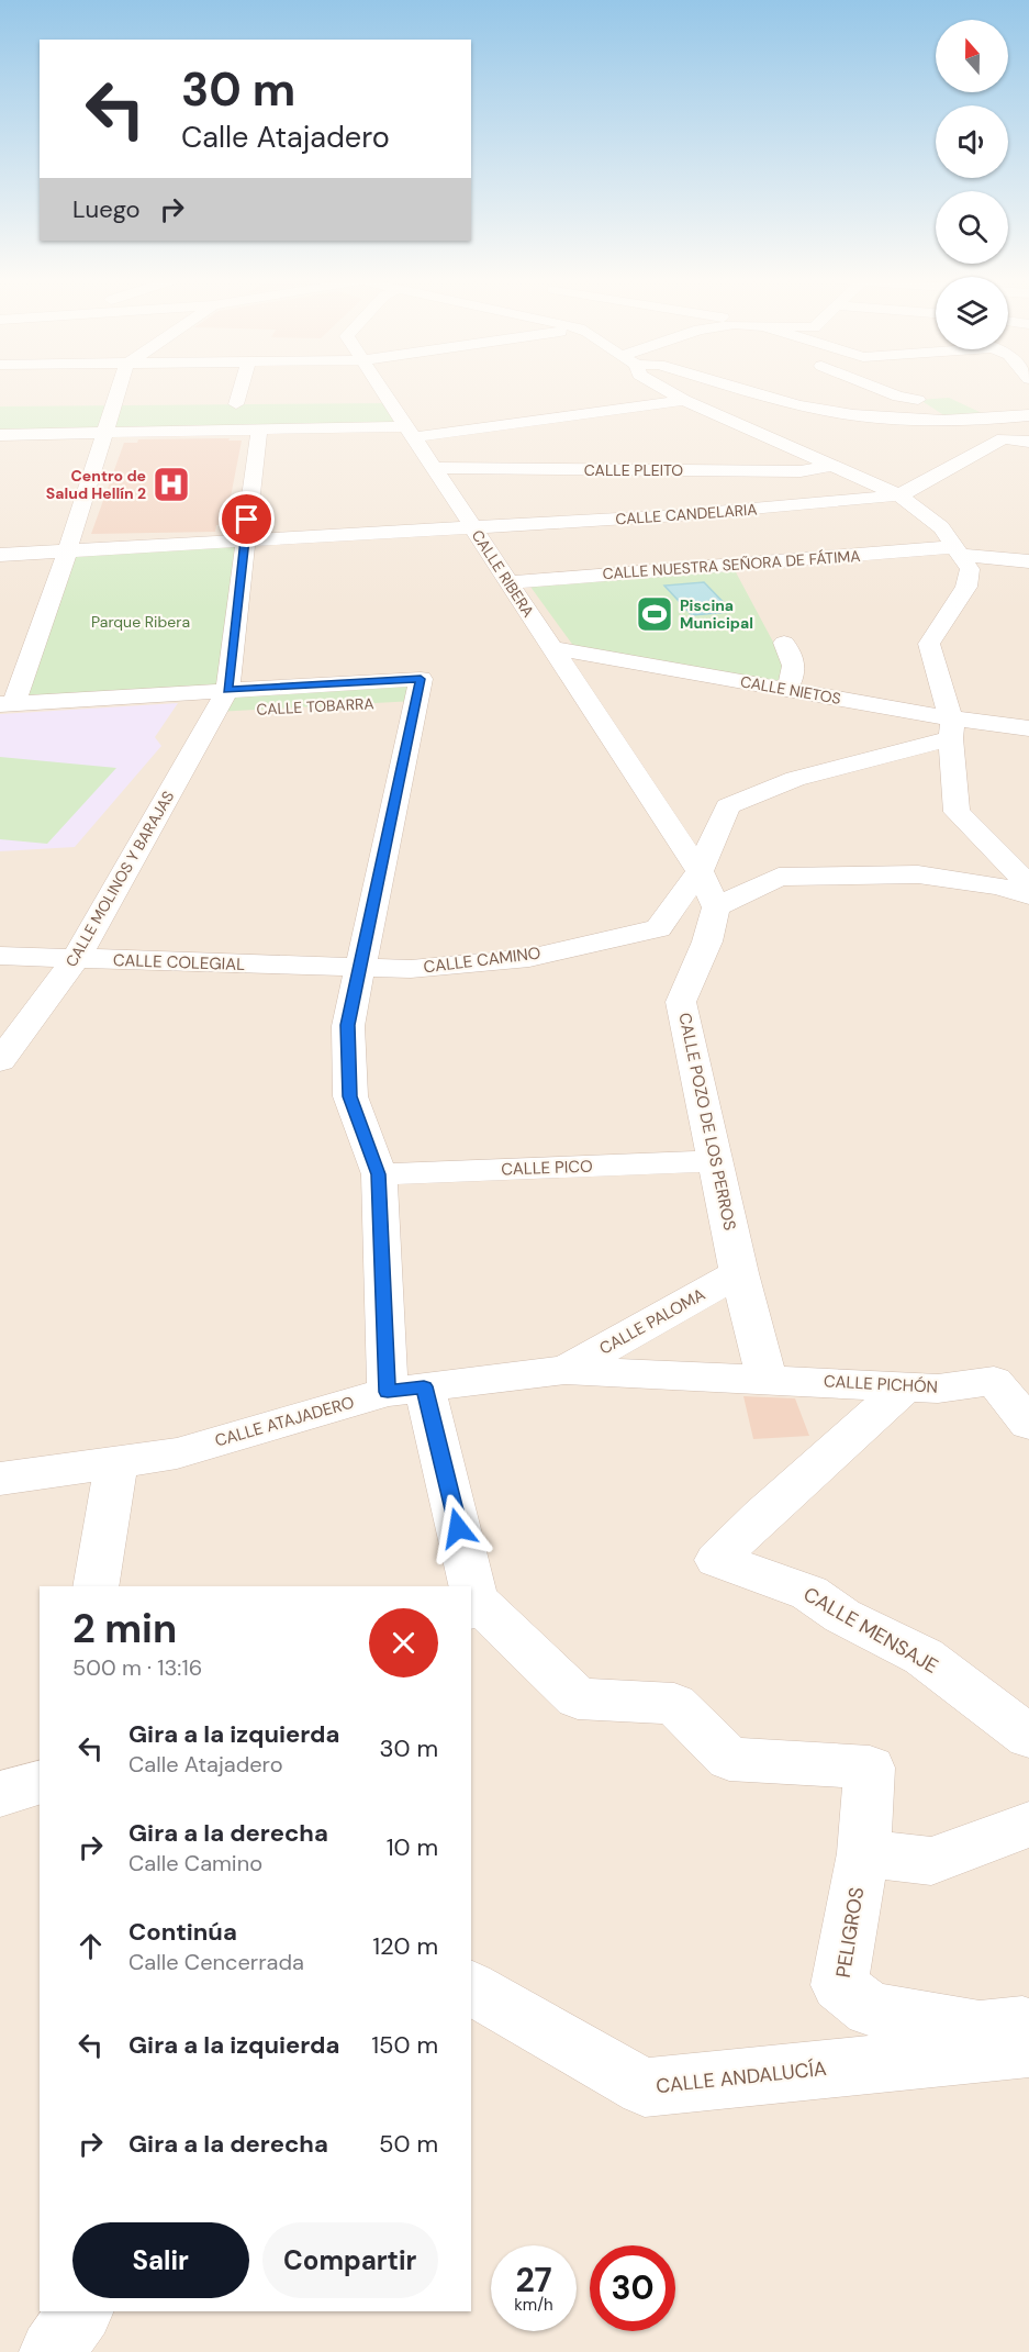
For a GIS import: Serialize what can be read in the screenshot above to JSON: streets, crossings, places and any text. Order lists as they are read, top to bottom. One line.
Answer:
{"streets":{"street":["CALLE PLEITO","CALLE CANDELARIA","CALLE NUESTRA SEÑORA DE FÁTIMA","CALLE RIBERA","CALLE NIETOS","CALLE TOBARRA","CALLE MOLINOS Y BARAJAS","CALLE CAMINO","CALLE COLEGIAL","CALLE POZO DE LOS PERROS","CALLE PICO","CALLE PALOMA","CALLE PICHÓN","CALLE ATAJADERO","CALLE MENSAJE","PELIGROS","CALLE ANDALUCÍA"]},"crossings":[["CALLE PLEITO","CALLE RIBERA"],["CALLE CANDELARIA","CALLE RIBERA"],["CALLE NUESTRA SEÑORA DE FÁTIMA","CALLE RIBERA"],["CALLE RIBERA","CALLE NIETOS"],["CALLE RIBERA","CALLE CAMINO"],["CALLE NIETOS","CALLE CAMINO"],["CALLE TOBARRA","CALLE MOLINOS Y BARAJAS"],["CALLE TOBARRA","CALLE CAMINO"],["CALLE TOBARRA","CALLE COLEGIAL"],["CALLE MOLINOS Y BARAJAS","CALLE COLEGIAL"],["CALLE CAMINO","CALLE COLEGIAL"],["CALLE POZO DE LOS PERROS","CALLE PICO"],["CALLE POZO DE LOS PERROS","CALLE PALOMA"],["CALLE POZO DE LOS PERROS","CALLE PICHÓN"],["CALLE POZO DE LOS PERROS","CALLE ATAJADERO"],["CALLE PALOMA","CALLE ATAJADERO"],["CALLE PICHÓN","CALLE ATAJADERO"],["CALLE PICHÓN","CALLE MENSAJE"],["PELIGROS","CALLE ANDALUCÍA"]],"parks":["Parque Ribera"],"places":{"hospital":["Centro de Salud Hellín 2"],"sports":["Piscina Municipal"]},"north":"top","page":{"turn":["30 m","Calle Atajadero"],"then":"Luego","heading":["2 min","500 m · 13:16"],"list":[{"name":"Gira a la izquierda","note":"Calle Atajadero","value":"30 m"},{"name":"Gira a la derecha","note":"Calle Camino","value":"10 m"},{"name":"Continúa","note":"Calle Cencerrada","value":"120 m"},{"name":"Gira a la izquierda","value":"150 m"},{"name":"Gira a la derecha","value":"50 m"}],"buttons":["Salir","Compartir"],"speed":"27 km/h","limit":"30"}}
